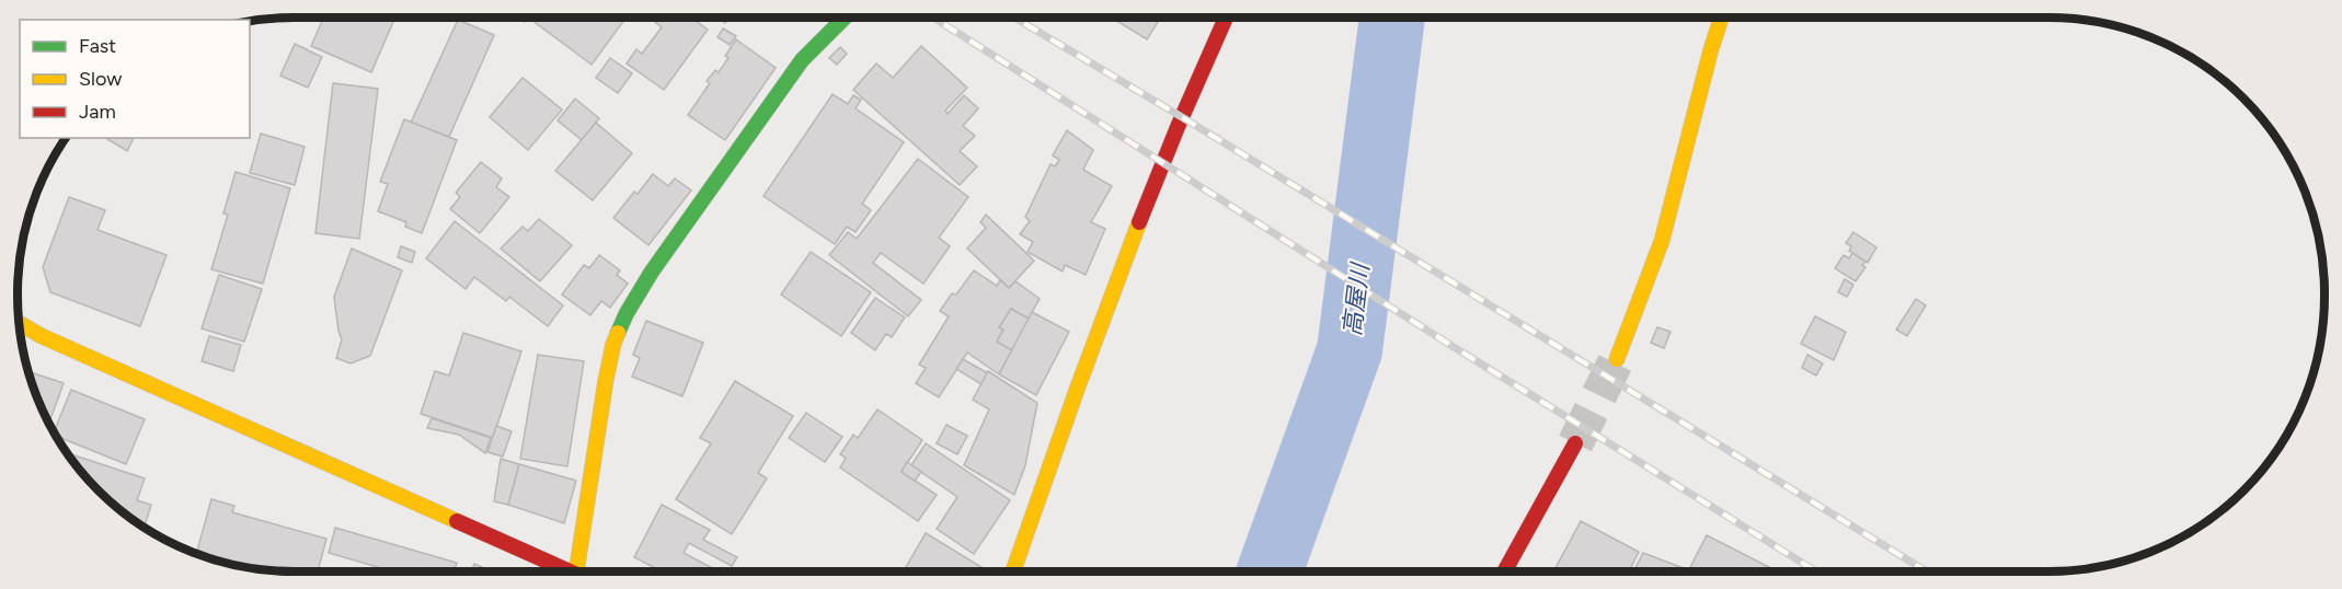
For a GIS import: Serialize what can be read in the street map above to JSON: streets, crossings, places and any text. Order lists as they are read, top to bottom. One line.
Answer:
{"water":["高屋川"],"legend":["Fast","Slow","Jam"]}
